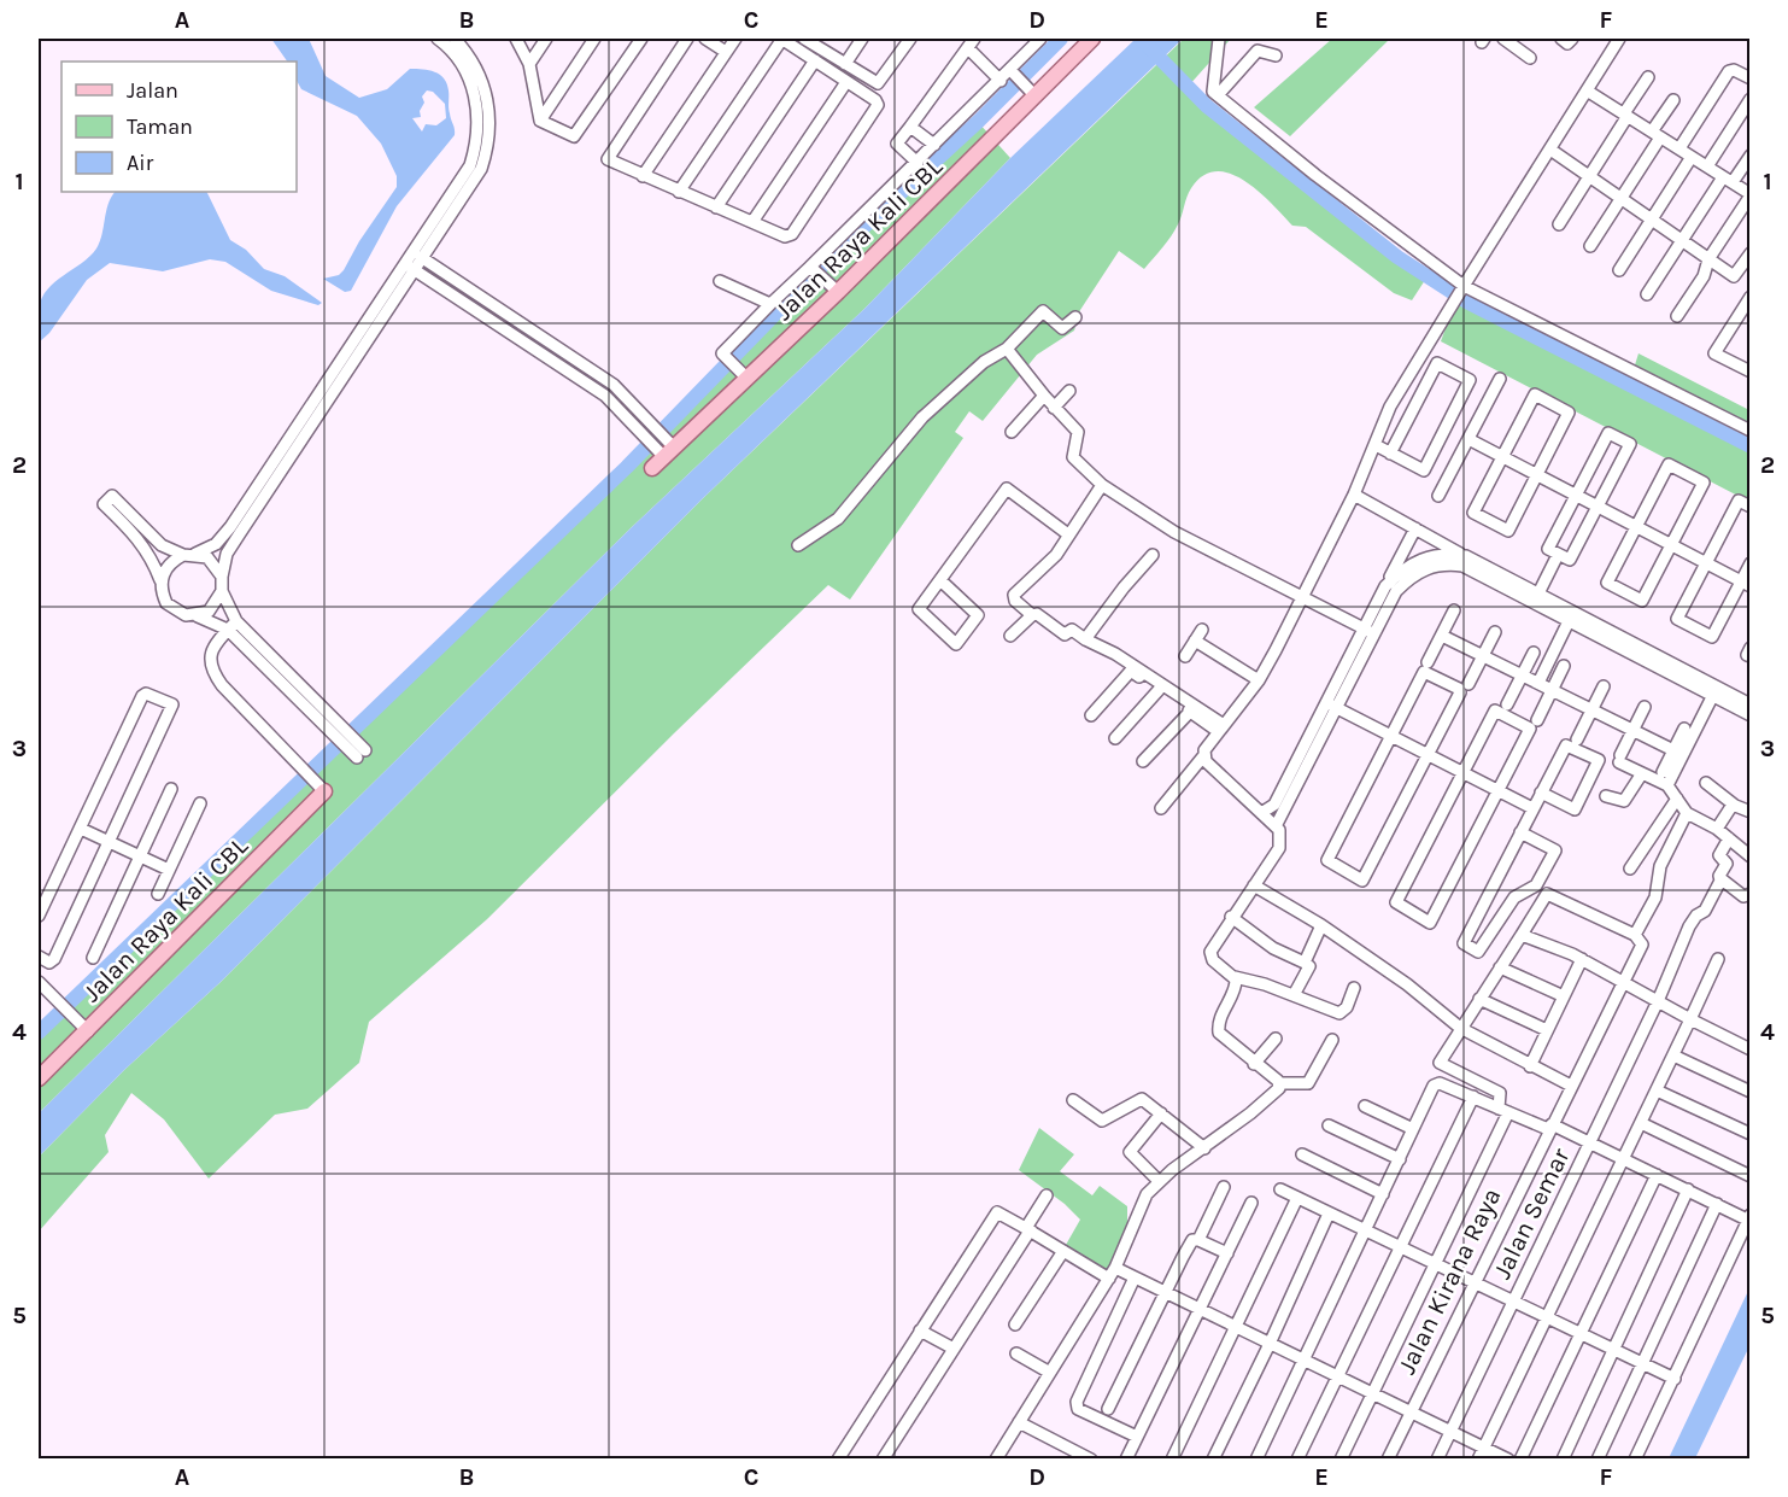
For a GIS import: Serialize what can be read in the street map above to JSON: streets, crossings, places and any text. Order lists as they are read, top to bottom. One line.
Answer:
{"streets":{"main road":["Jalan Raya Kali CBL"],"street":["Jalan Semar","Jalan Kirana Raya"]},"legend":["Jalan","Taman","Air"],"grid":{"columns":["A","B","C","D","E","F"],"rows":["1","2","3","4","5"]}}
